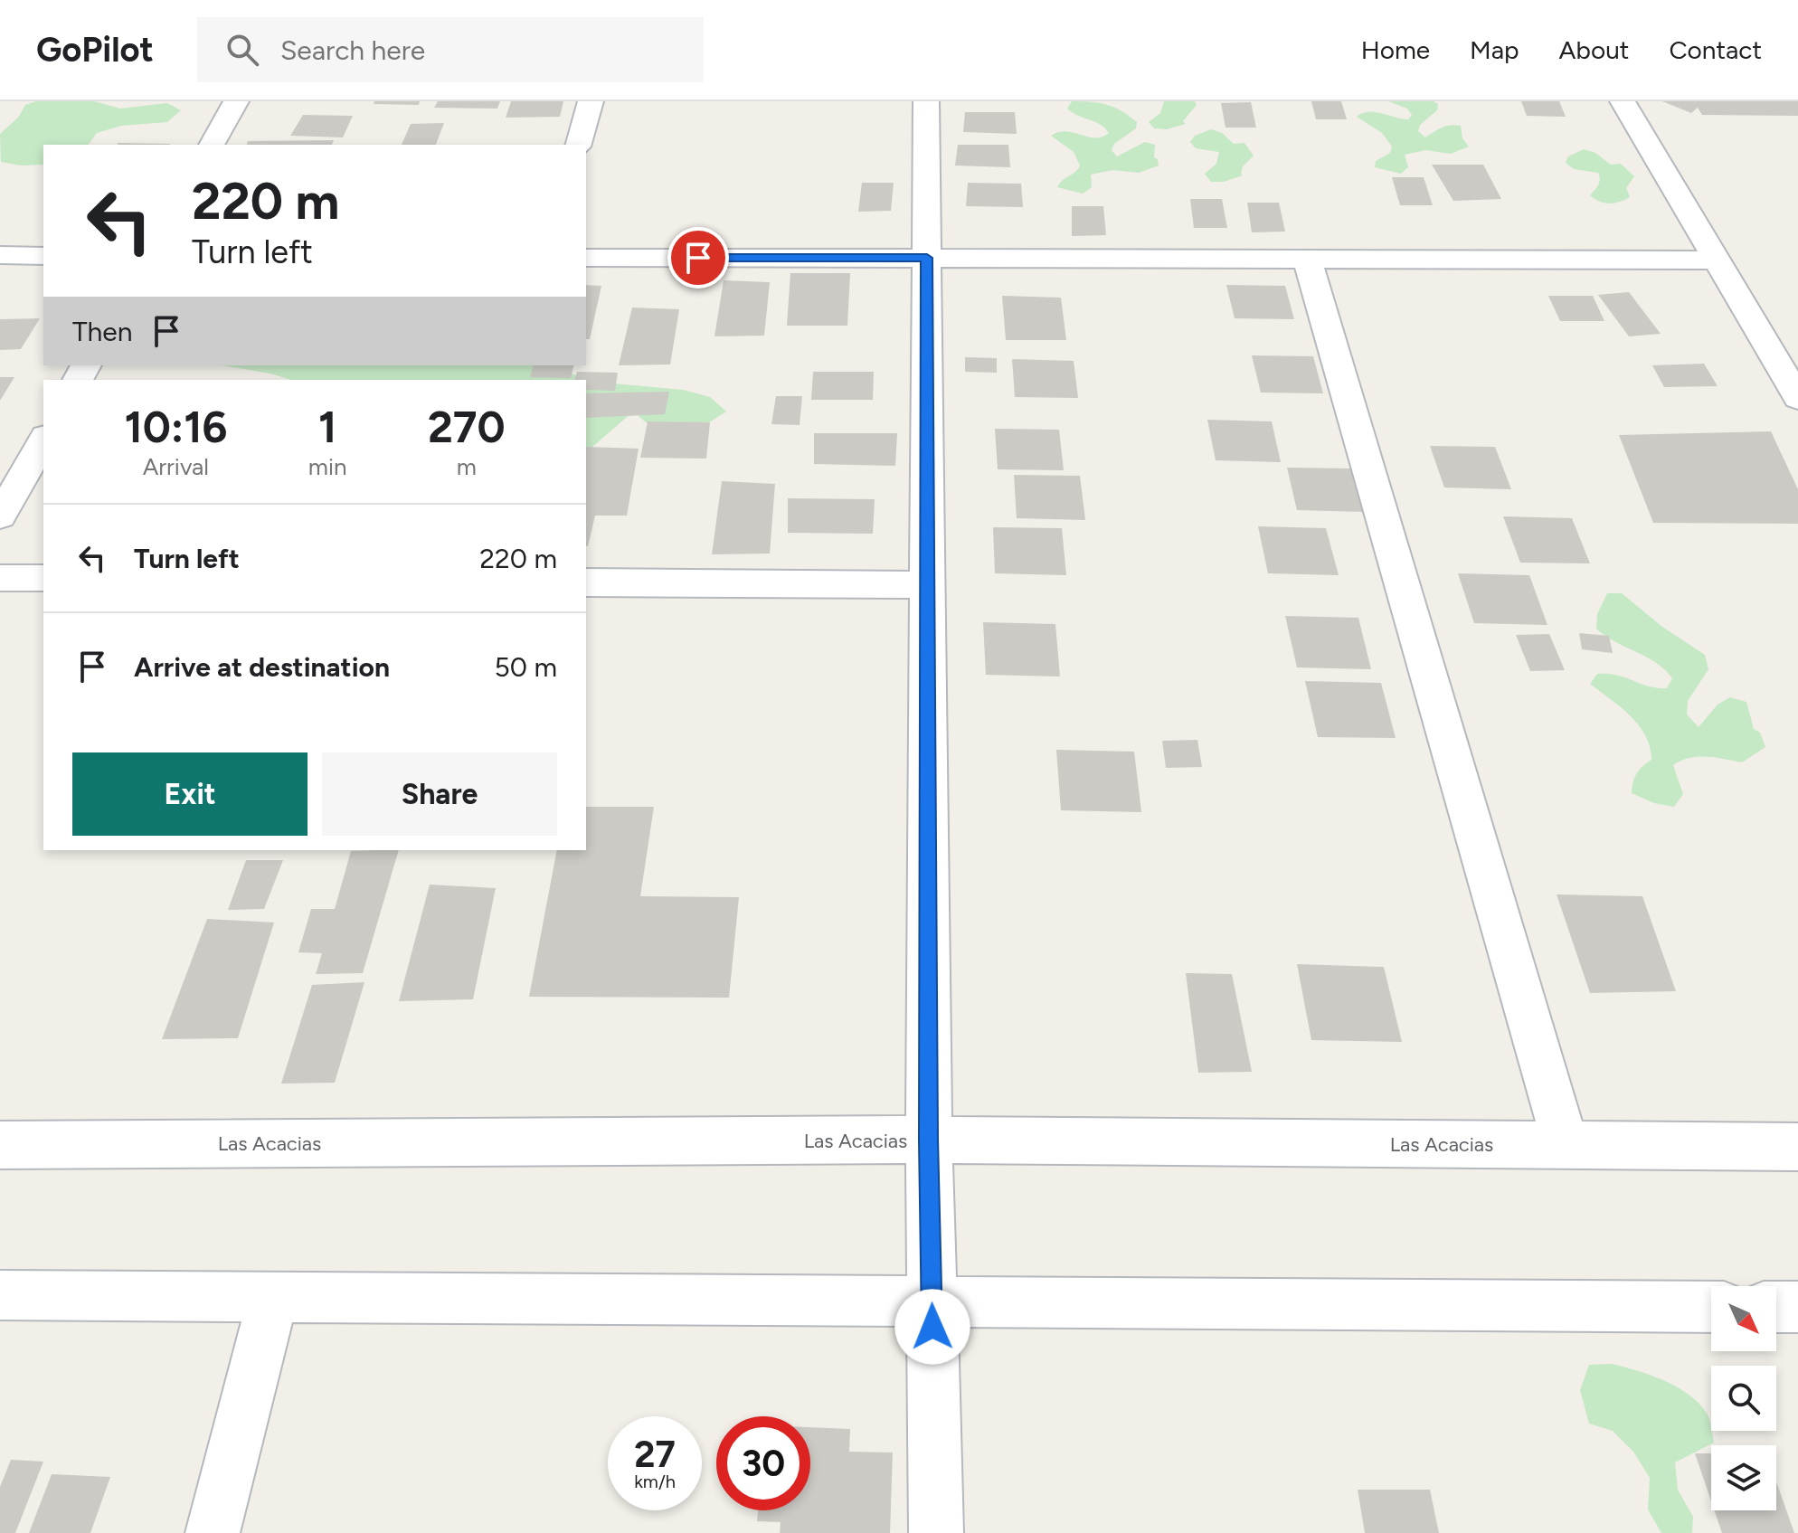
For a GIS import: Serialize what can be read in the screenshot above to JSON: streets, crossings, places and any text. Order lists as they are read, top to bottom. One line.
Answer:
{"streets":{"street":["Las Acacias"]},"north":"bottom right","page":{"header":"GoPilot","search":"Search here","nav":["Home","Map","About","Contact"],"turn":["220 m","Turn left"],"then":"Then","eta":["10:16","Arrival","1","min","270","m"],"list":[{"name":"Turn left","value":"220 m"},{"name":"Arrive at destination","value":"50 m"}],"buttons":["Exit","Share"],"speed":"27 km/h","limit":"30"}}
